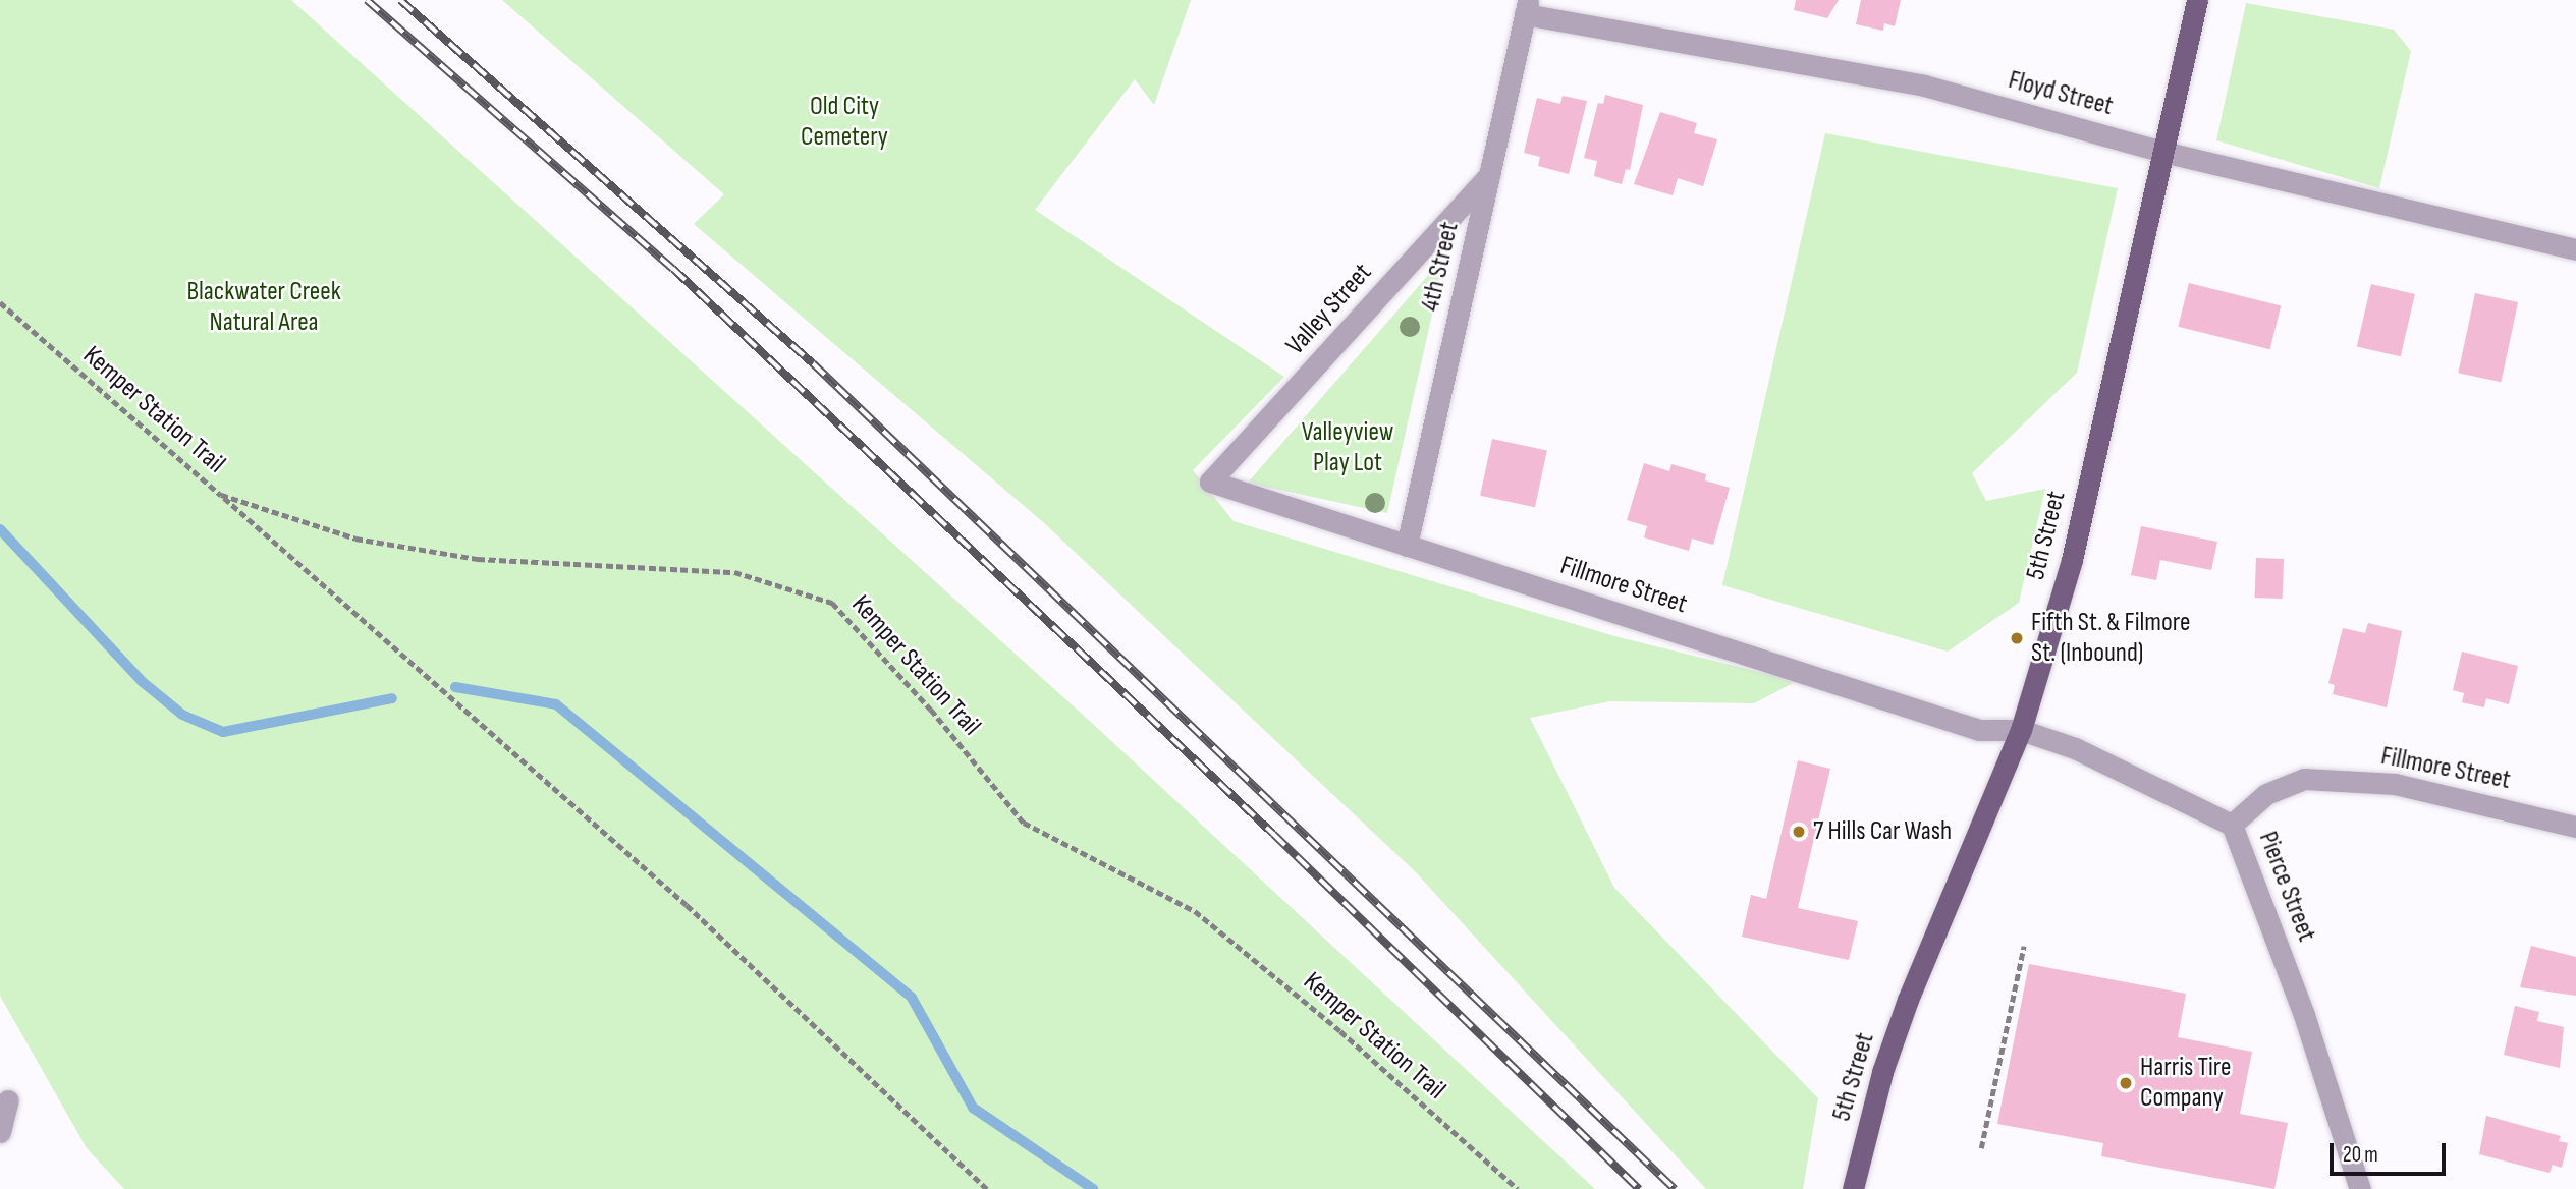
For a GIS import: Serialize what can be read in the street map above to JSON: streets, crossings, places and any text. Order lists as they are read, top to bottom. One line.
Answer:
{"streets":{"main road":["5th Street"],"street":["Floyd Street","4th Street","Valley Street","Fillmore Street","Pierce Street"],"path":["Kemper Station Trail"]},"crossings":[["Floyd Street","4th Street"],["Floyd Street","5th Street"],["4th Street","Valley Street"],["4th Street","Fillmore Street"],["Valley Street","Fillmore Street"],["5th Street","Fillmore Street"],["5th Street","Pierce Street"],["Fillmore Street","Pierce Street"]],"parks":["Old City Cemetery","Blackwater Creek Natural Area","Valleyview Play Lot"],"places":["Fifth St. & Filmore St. (Inbound)","7 Hills Car Wash","Harris Tire Company"],"scale_bar":"20 m"}
